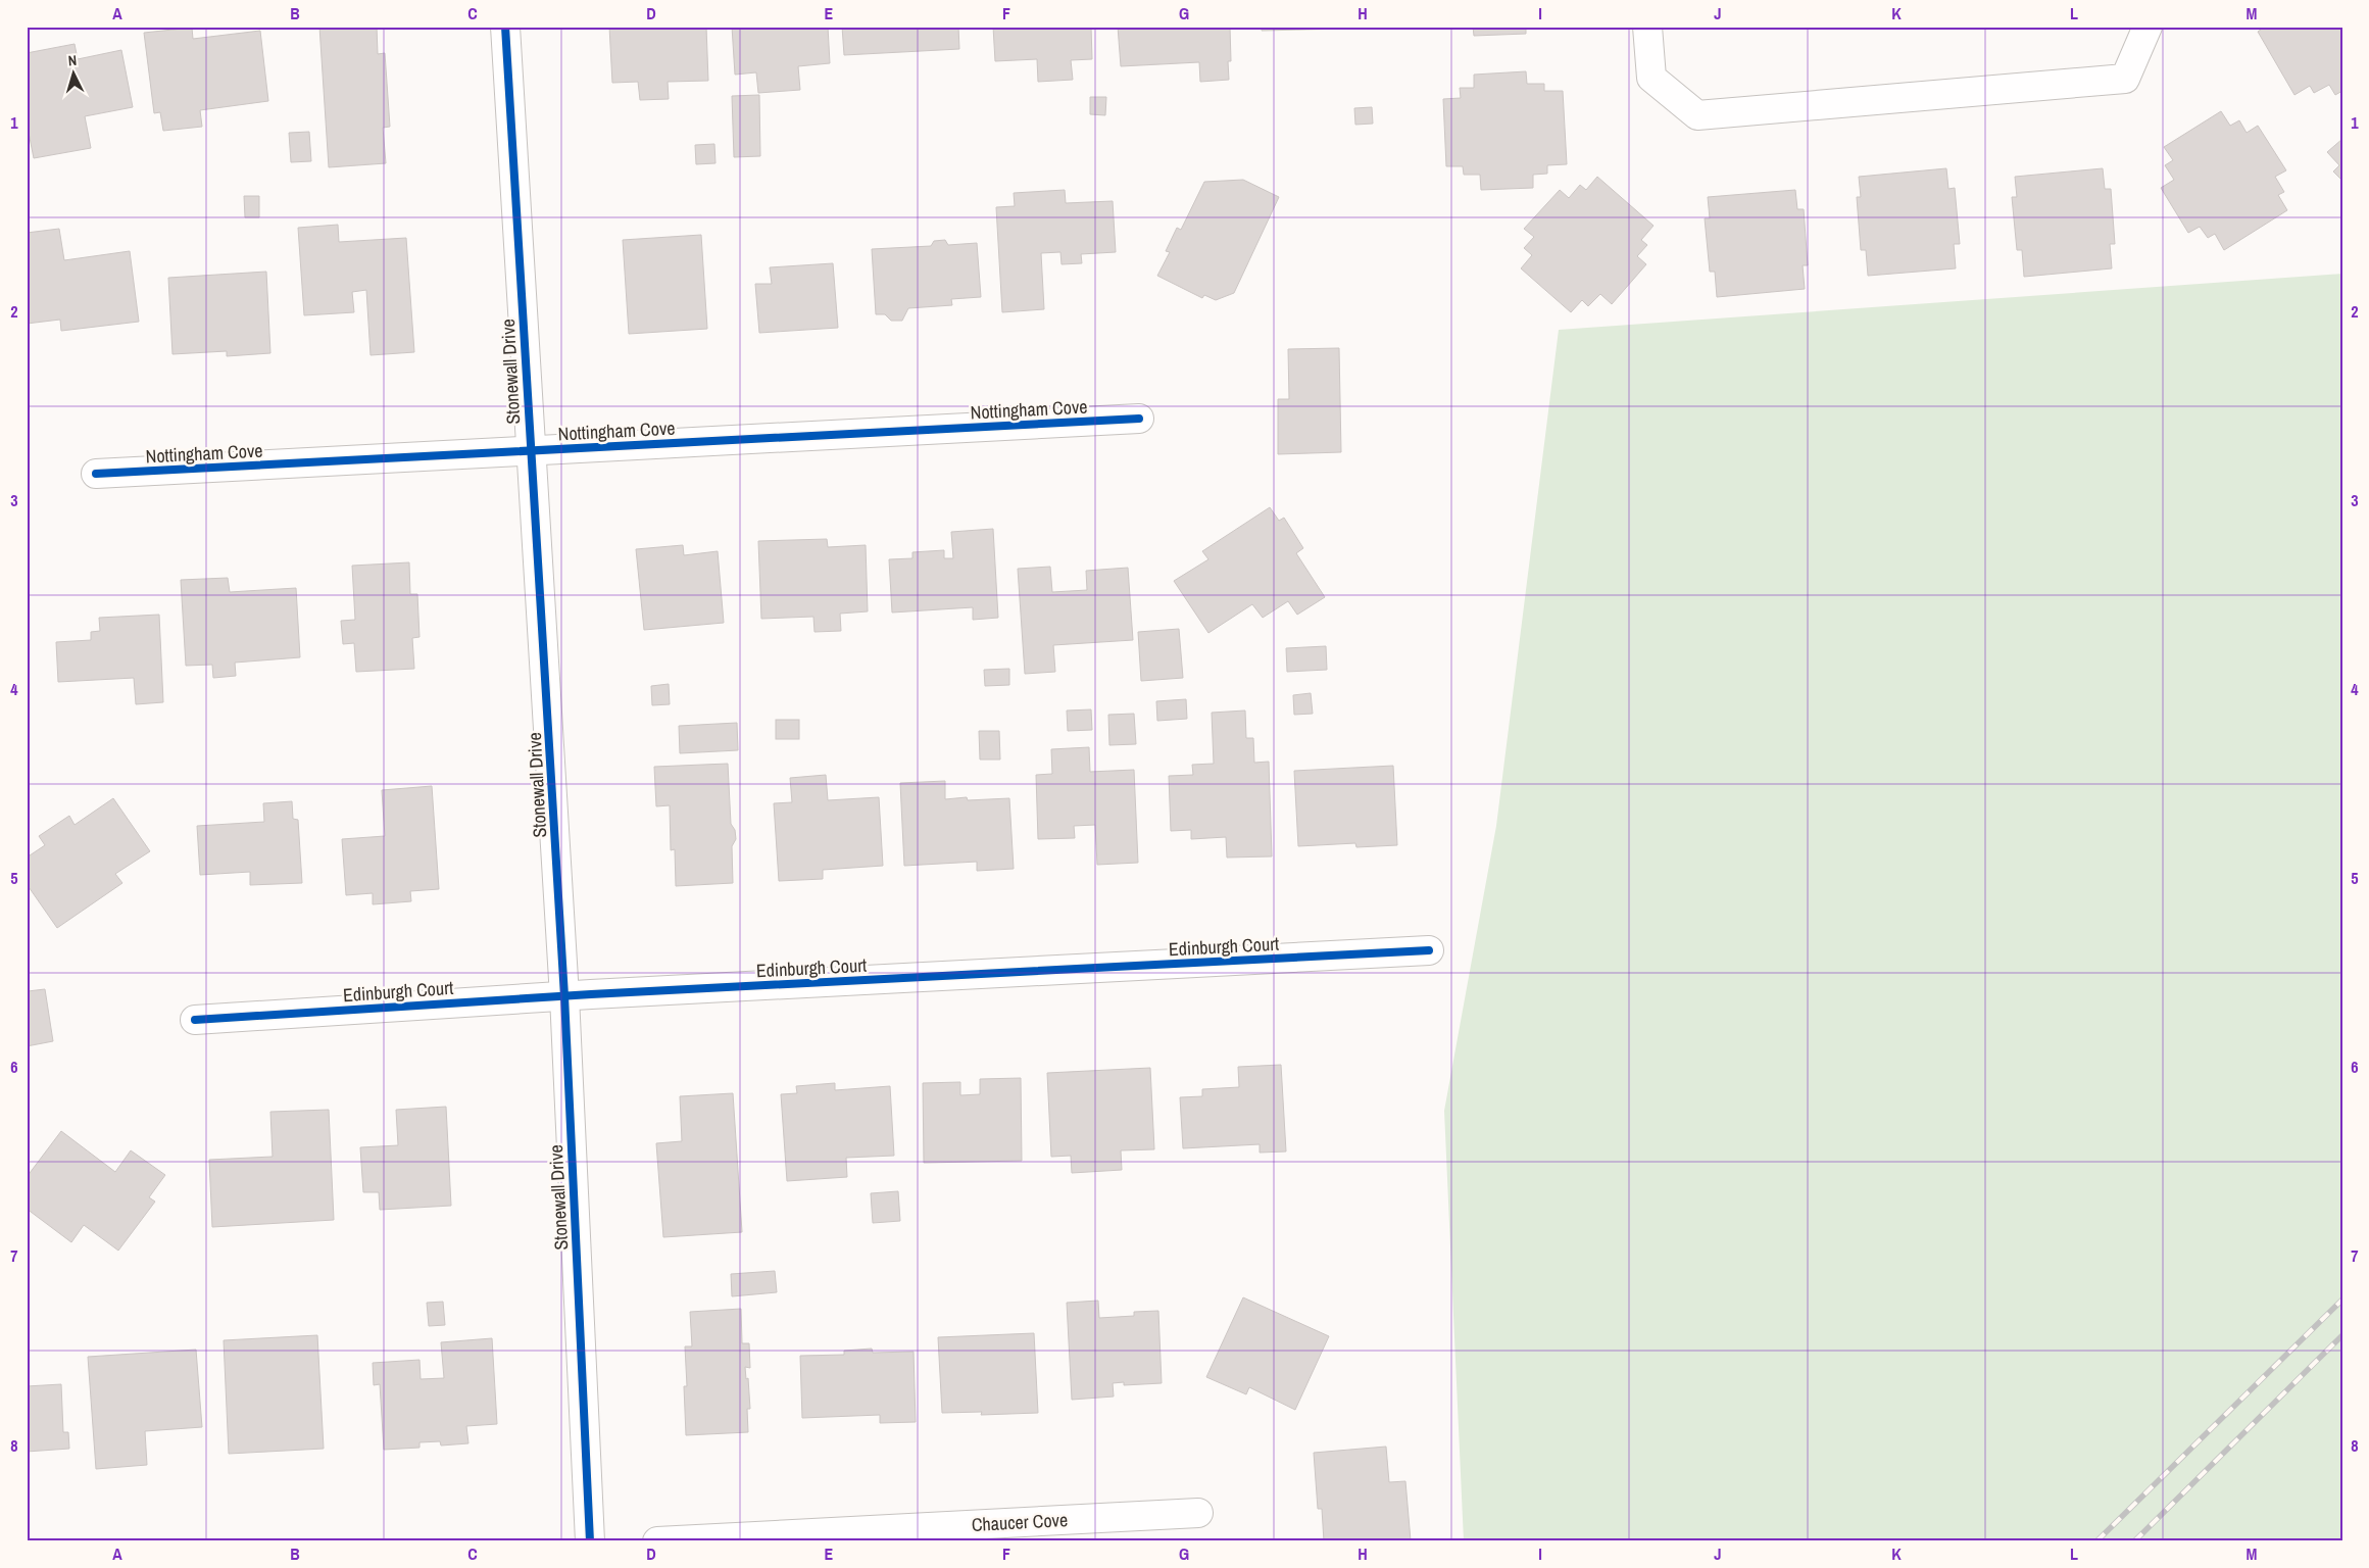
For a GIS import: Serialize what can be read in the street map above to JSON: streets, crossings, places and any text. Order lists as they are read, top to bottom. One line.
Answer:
{"streets":{"street":["Stonewall Drive","Nottingham Cove","Edinburgh Court","Chaucer Cove"]},"crossings":[["Stonewall Drive","Nottingham Cove"],["Stonewall Drive","Edinburgh Court"]],"north":"top","grid":{"columns":["A","B","C","D","E","F","G","H","I","J","K","L","M"],"rows":["1","2","3","4","5","6","7","8"]}}
